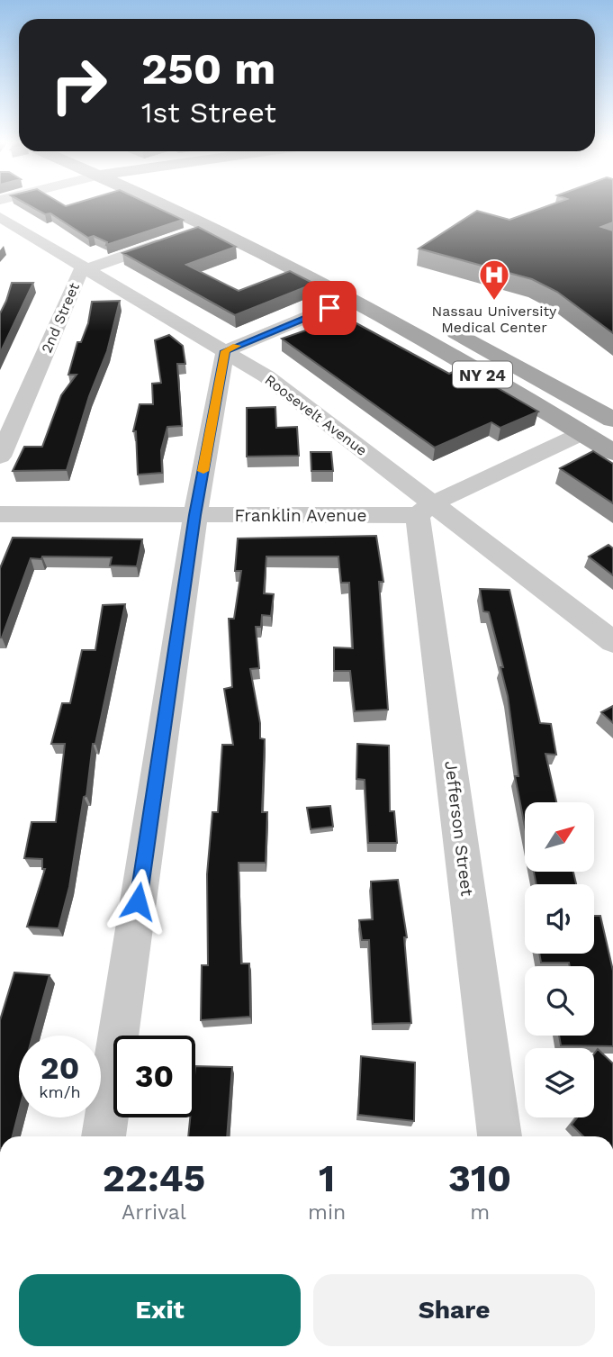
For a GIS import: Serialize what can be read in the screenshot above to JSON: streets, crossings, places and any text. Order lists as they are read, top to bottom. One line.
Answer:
{"streets":{"main road":["NY 24"],"street":["2nd Street","Roosevelt Avenue","Franklin Avenue","Jefferson Street"]},"crossings":[["2nd Street","NY 24"],["2nd Street","Roosevelt Avenue"],["NY 24","Franklin Avenue"],["Roosevelt Avenue","Franklin Avenue"],["Roosevelt Avenue","Jefferson Street"],["Franklin Avenue","Jefferson Street"]],"places":{"hospital":["Nassau University Medical Center"]},"north":"top right","page":{"turn":["250 m","1st Street"],"speed":"20 km/h","limit":"30","eta":["22:45","Arrival","1","min","310","m"],"buttons":["Exit","Share"]}}
